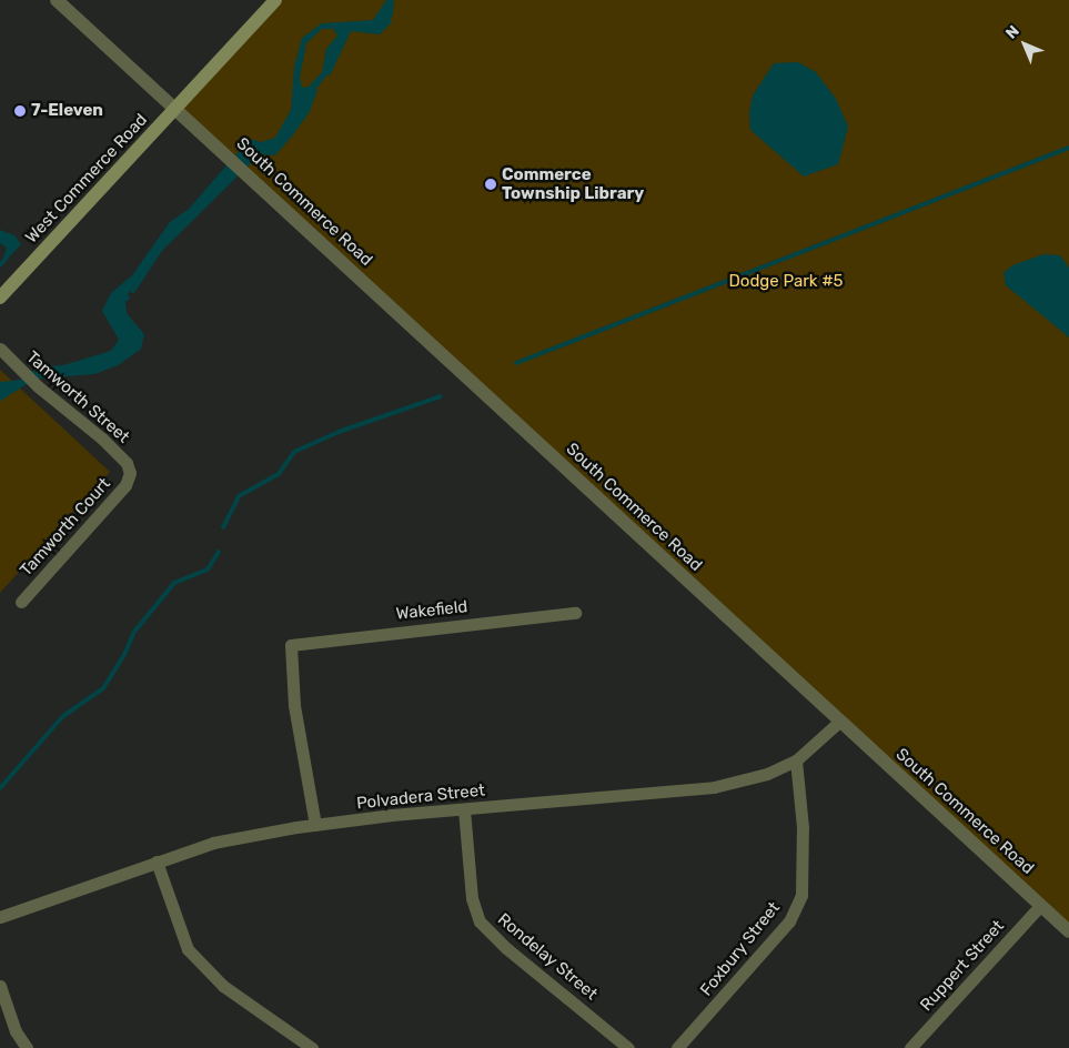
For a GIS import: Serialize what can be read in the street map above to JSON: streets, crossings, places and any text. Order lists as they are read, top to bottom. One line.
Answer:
{"streets":{"main road":["West Commerce Road"],"street":["South Commerce Road","Tamworth Street","Tamworth Court","Wakefield","Polvadera Street","Foxbury Street","Rondelay Street","Ruppert Street"]},"crossings":[["West Commerce Road","South Commerce Road"],["South Commerce Road","Polvadera Street"],["South Commerce Road","Ruppert Street"],["Tamworth Street","Tamworth Court"],["Wakefield","Polvadera Street"],["Polvadera Street","Foxbury Street"],["Polvadera Street","Rondelay Street"]],"parks":["Dodge Park #5"],"places":["7-Eleven","Commerce Township Library"],"north":"top left"}
